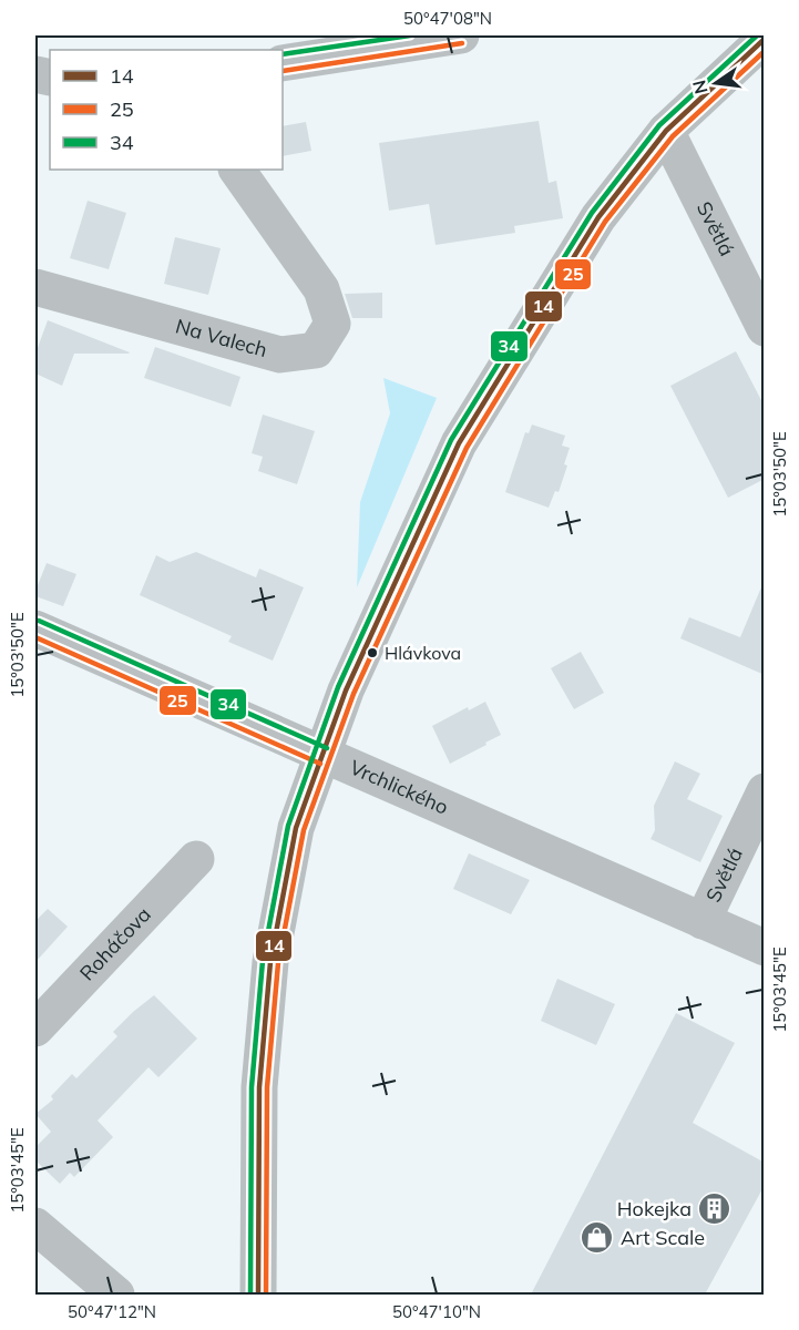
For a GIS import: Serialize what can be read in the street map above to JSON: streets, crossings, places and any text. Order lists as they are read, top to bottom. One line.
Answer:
{"streets":{"street":["Světlá","Na Valech","Vrchlického","Roháčova"]},"crossings":[["Světlá","Vrchlického"]],"places":{"other":["Hlávkova"],"building":["Hokejka"],"shop":["Art Scale"]},"lines":["transit line 34","transit line 14","transit line 25"],"legend":["14","25","34"],"north":"left","coordinates":["50°47'08\"N","15°03'50\"E","15°03'45\"E","50°47'12\"N","50°47'10\"N"]}
